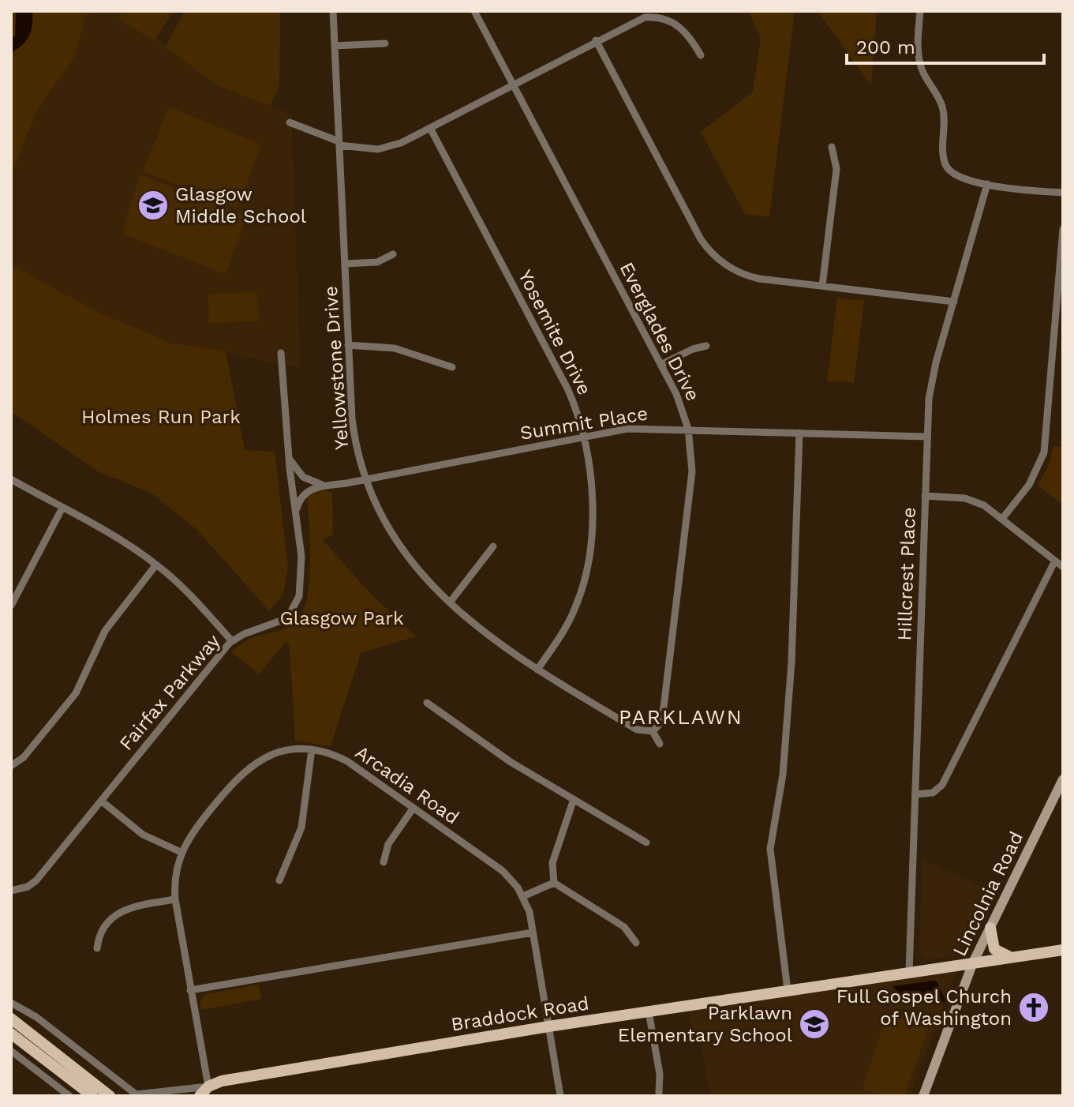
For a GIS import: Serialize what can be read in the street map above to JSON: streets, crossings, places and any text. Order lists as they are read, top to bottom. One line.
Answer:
{"streets":{"main road":["Lincolnia Road","Braddock Road"],"street":["Everglades Drive","Yosemite Drive","Yellowstone Drive","Summit Place","Hillcrest Place","Fairfax Parkway","Arcadia Road"]},"crossings":[["Everglades Drive","Yellowstone Drive"],["Everglades Drive","Summit Place"],["Yosemite Drive","Yellowstone Drive"],["Yosemite Drive","Summit Place"],["Yellowstone Drive","Summit Place"],["Summit Place","Hillcrest Place"],["Summit Place","Fairfax Parkway"],["Hillcrest Place","Braddock Road"],["Arcadia Road","Braddock Road"],["Lincolnia Road","Braddock Road"]],"districts":["PARKLAWN"],"parks":["Holmes Run Park","Glasgow Park"],"places":{"school or university":["Glasgow Middle School","Parklawn Elementary School"],"church":["Full Gospel Church of Washington"]},"scale_bar":"200 m"}
